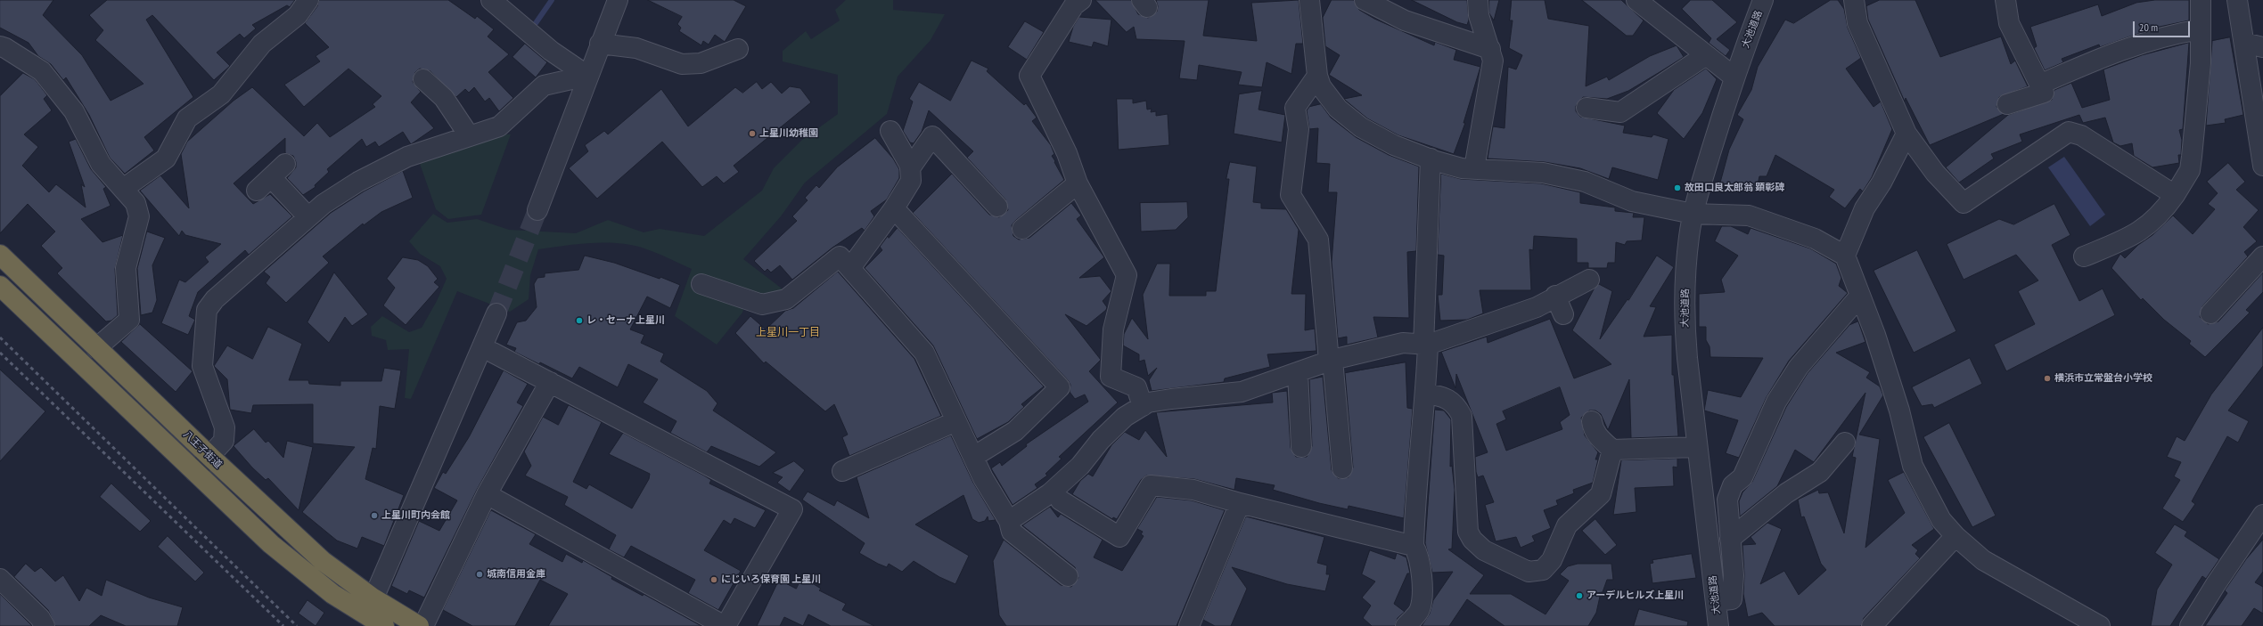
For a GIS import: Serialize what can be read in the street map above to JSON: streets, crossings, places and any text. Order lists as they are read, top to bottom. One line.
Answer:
{"streets":{"highway":["八王子街道"],"street":["大池道路"]},"districts":["上星川一丁目"],"places":["上星川幼稚園","故田口良太郎翁 顕彰碑","レ・セーナ上星川","横浜市立常盤台小学校","上星川町内会館","城南信用金庫","にじいろ保育園 上星川","アーデルヒルズ上星川"],"scale_bar":"20 m"}
